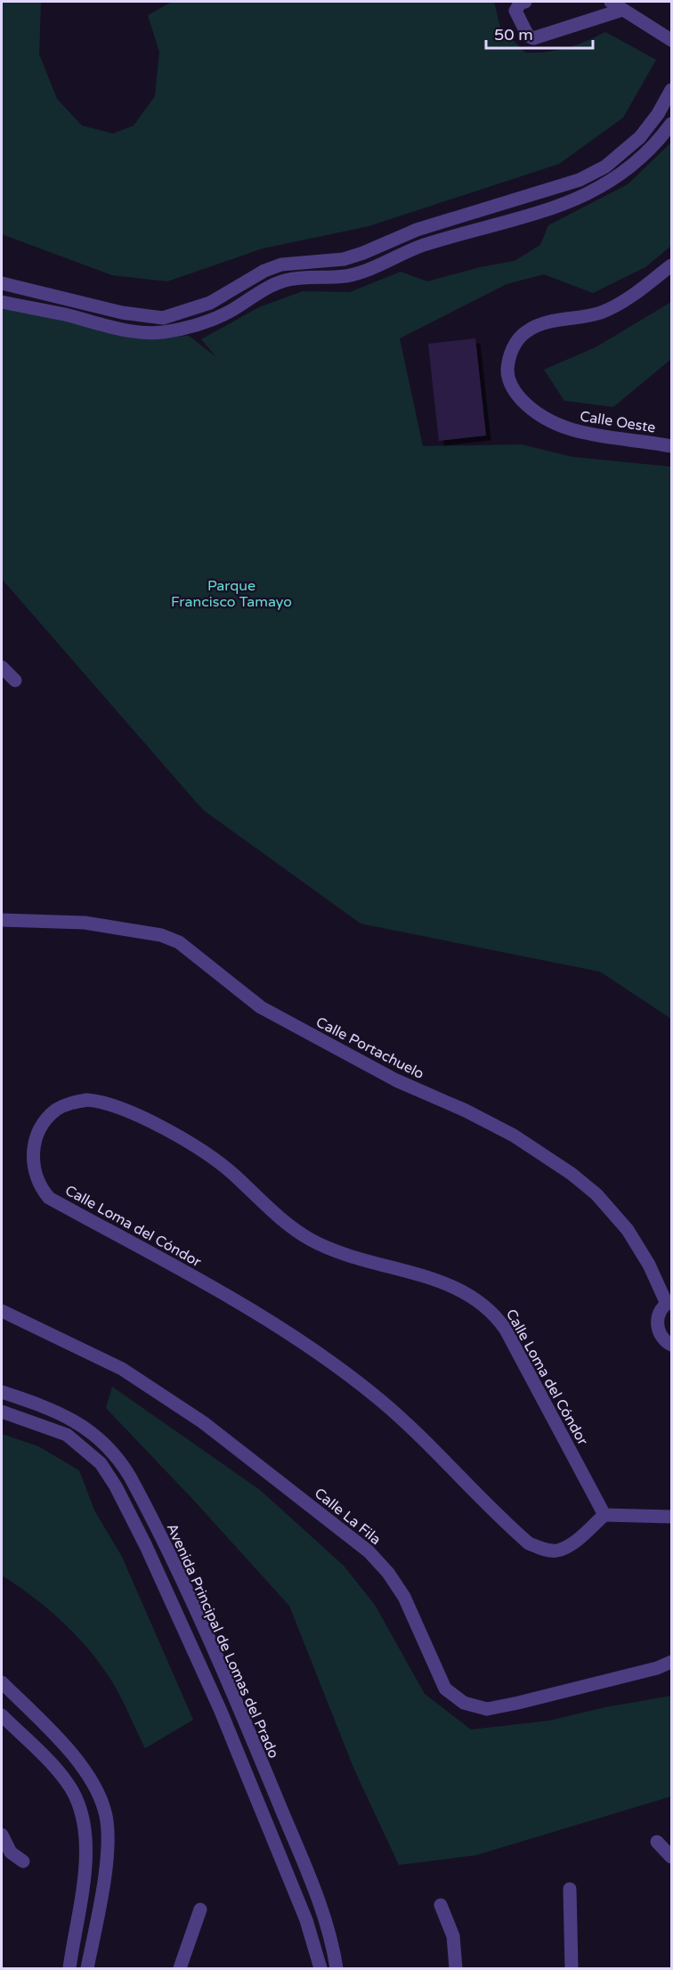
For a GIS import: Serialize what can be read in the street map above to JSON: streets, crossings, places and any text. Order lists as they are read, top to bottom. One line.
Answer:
{"streets":{"street":["Calle Oeste","Calle Portachuelo","Calle Loma del Cóndor","Calle La Fila","Avenida Principal de Lomas del Prado"]},"parks":["Parque Francisco Tamayo"],"scale_bar":"50 m"}
